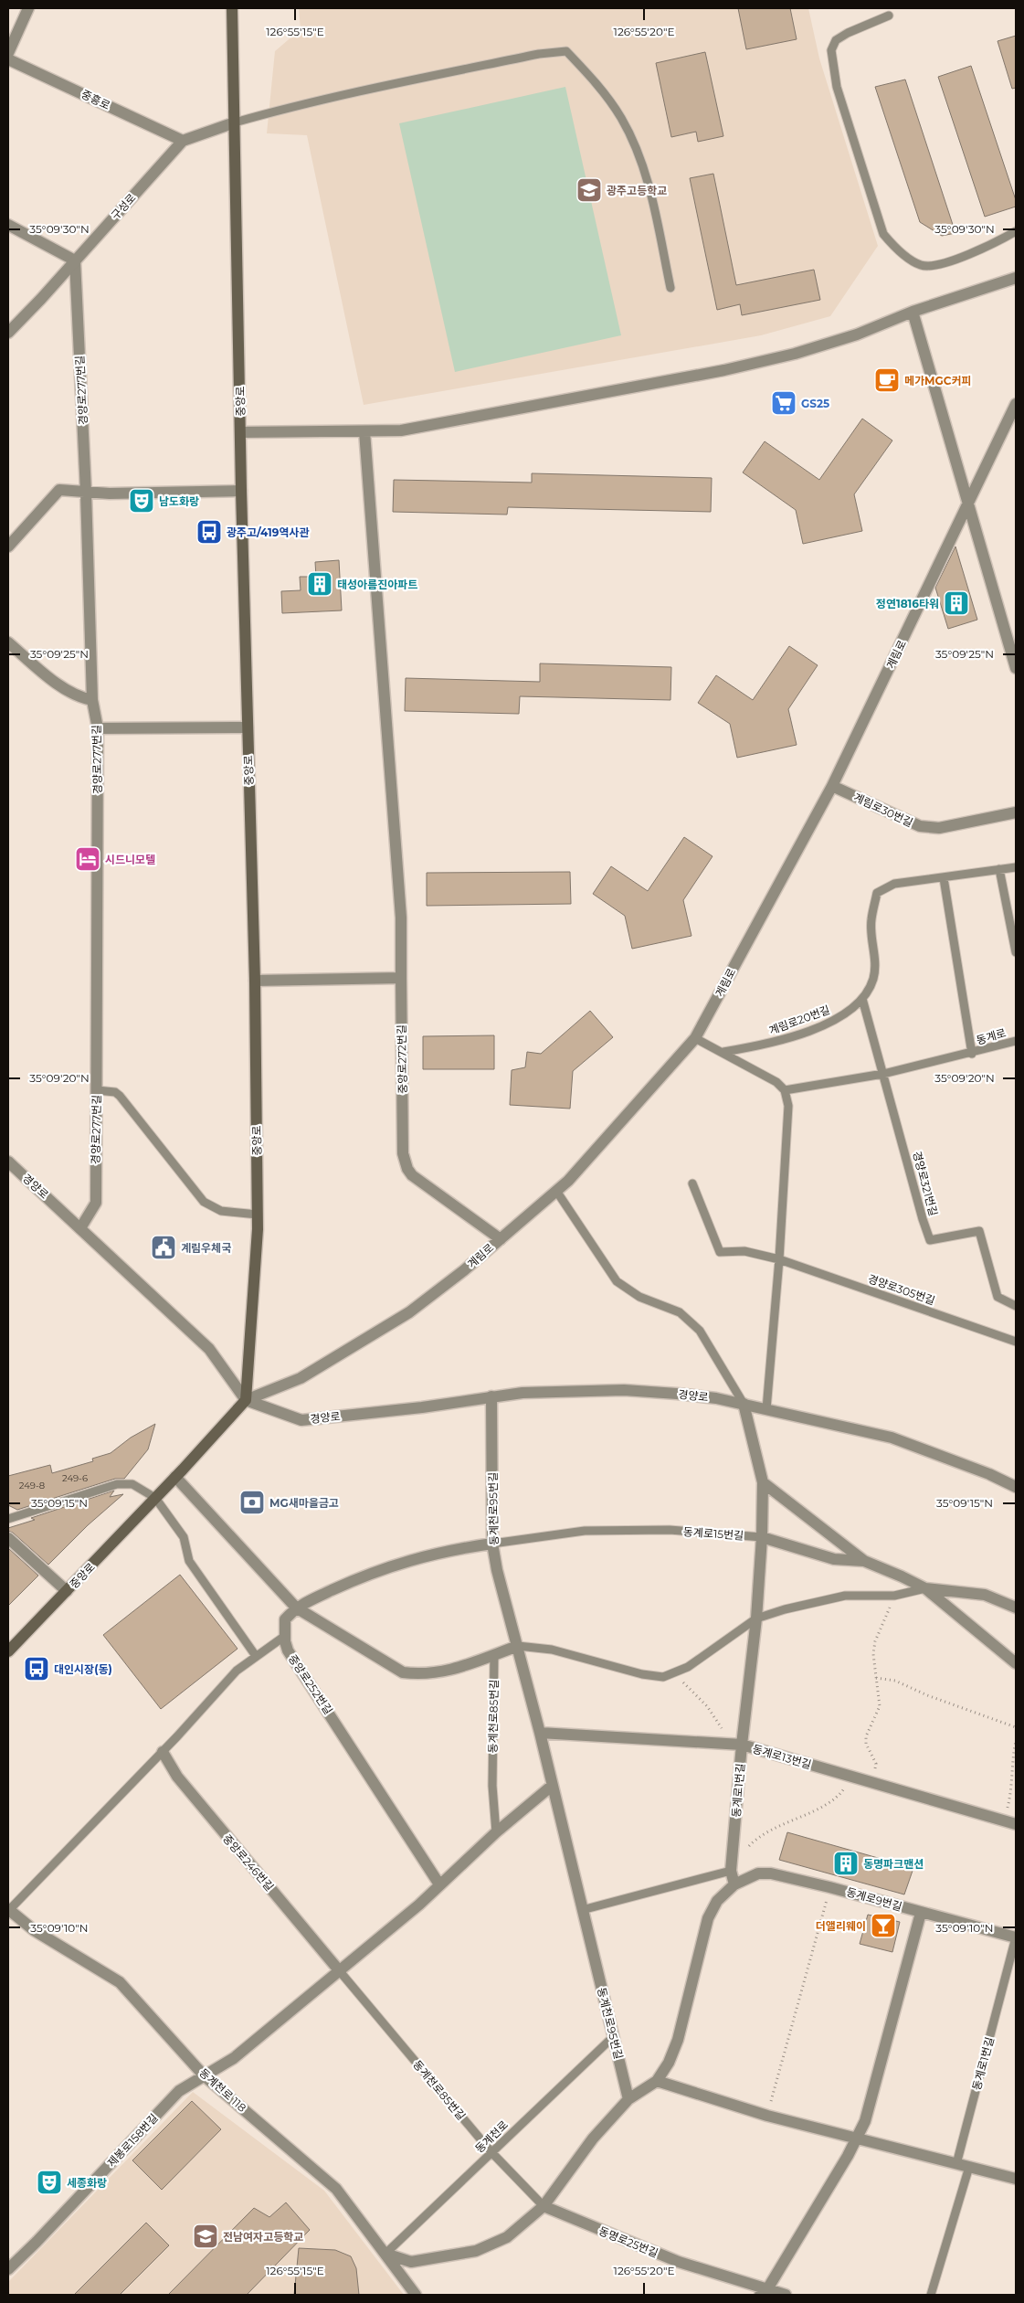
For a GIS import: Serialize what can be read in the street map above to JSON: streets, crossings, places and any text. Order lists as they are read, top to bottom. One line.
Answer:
{"streets":{"main road":["중앙로"],"street":["중흥로","구성로","경양로277번길","계림로","계림로30번길","중앙로272번길","경양로","동계천로95번길","동계로15번길","중앙로252번길","동계로13번길","동계로1번길","중앙로246번길","동계로9번길","동계천로 118","제봉로158번길","동명로25번길"],"lane":["계림로20번길","동계로","경양로321번길","경양로305번길","동계천로85번길","동계천로"]},"crossings":[["중흥로","구성로"],["구성로","경양로277번길"],["구성로","중앙로"],["경양로277번길","경양로"],["중앙로","계림로"],["중앙로","경양로"],["계림로","계림로30번길"],["계림로","중앙로272번길"],["계림로","경양로"],["계림로20번길","경양로321번길"],["경양로","동계천로95번길"],["경양로","동계로1번길"],["동계천로95번길","동계로15번길"],["동계천로95번길","동계로13번길"],["동계천로95번길","동계천로"],["동계로15번길","동계로1번길"],["동계천로85번길","중앙로246번길"],["동계천로85번길","동계천로"],["동계천로85번길","동명로25번길"],["동계로13번길","동계로1번길"],["동계로1번길","동계로9번길"],["동계천로 118","동계천로"],["동계천로 118","제봉로158번길"]],"places":{"school or university":["광주고등학교","전남여자고등학교"],"cafe":["메가MGC커피"],"supermarket":["GS25"],"theatre":["남도화랑","세종화랑"],"bus stop":["광주고/419역사관","대인시장(동)"],"building":["태성아름진아파트","정연1816타워","동명파크맨션"],"hotel":["시드니모텔"],"public building":["계림우체국"],"bank":["MG새마을금고"],"bar":["더앨리웨이"]},"house_numbers":["249-6","249-8"],"coordinates":["126°55'15\"E","126°55'20\"E","35°09'30\"N","35°09'25\"N","35°09'20\"N","35°09'15\"N","35°09'10\"N"]}
